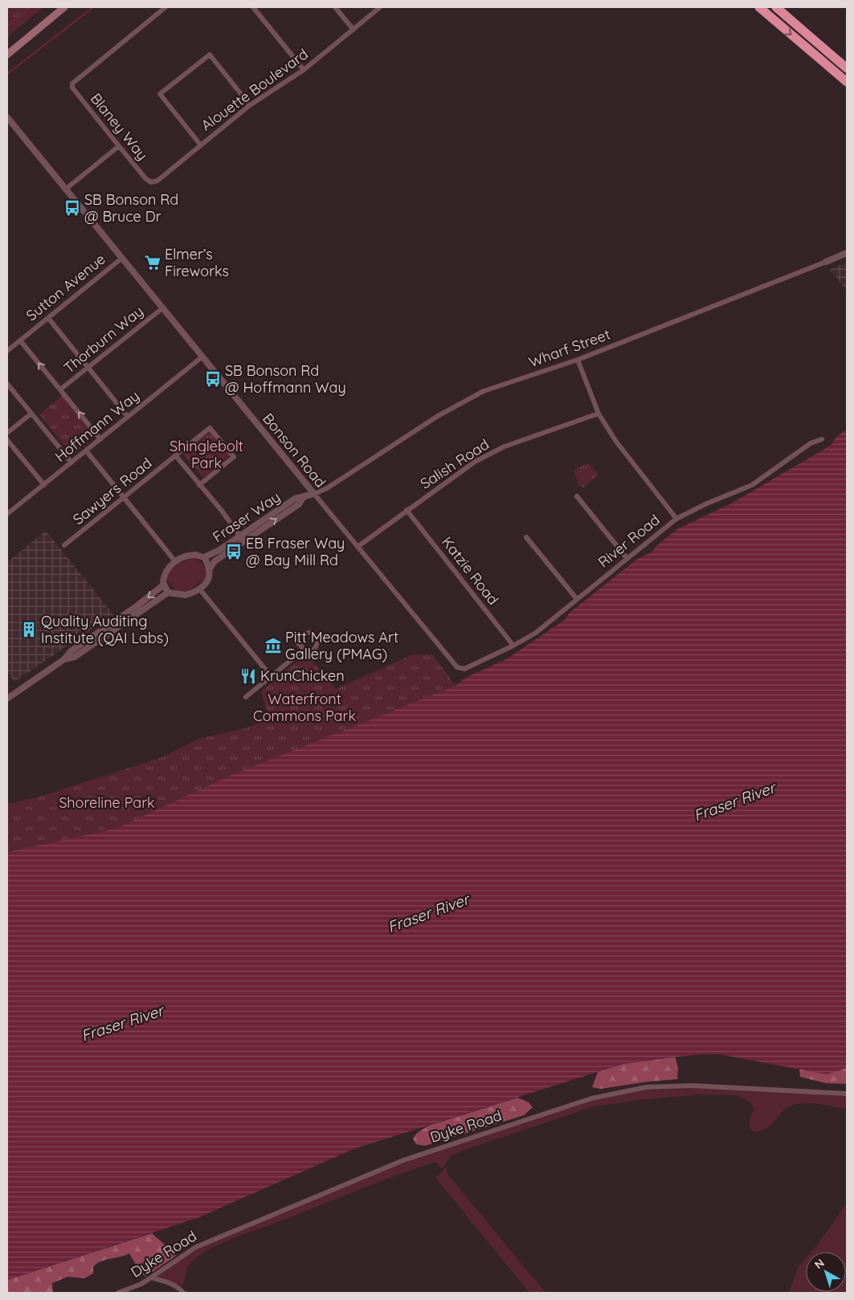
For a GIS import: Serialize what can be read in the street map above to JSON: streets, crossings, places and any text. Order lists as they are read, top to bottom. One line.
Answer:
{"streets":{"street":["Alouette Boulevard","Blaney Way","Sutton Avenue","Thorburn Way","Wharf Street","Hoffmann Way","Bonson Road","Salish Road","Sawyers Road","Fraser Way","River Road","Katzie Road","Dyke Road"]},"crossings":[["Alouette Boulevard","Blaney Way"],["Sutton Avenue","Bonson Road"],["Thorburn Way","Bonson Road"],["Wharf Street","Bonson Road"],["Wharf Street","Fraser Way"],["Hoffmann Way","Bonson Road"],["Bonson Road","Salish Road"],["Bonson Road","Fraser Way"],["Bonson Road","River Road"],["Salish Road","Katzie Road"],["River Road","Katzie Road"]],"water":["Fraser River"],"parks":["Shinglebolt Park","Waterfront Commons Park","Shoreline Park"],"places":{"bus stop":["SB Bonson Rd @ Bruce Dr","SB Bonson Rd @ Hoffmann Way","EB Fraser Way @ Bay Mill Rd"],"supermarket":["Elmer’s Fireworks"],"building":["Quality Auditing Institute (QAI Labs)"],"museum":["Pitt Meadows Art Gallery (PMAG)"],"restaurant":["KrunChicken"]},"north":"top left"}
